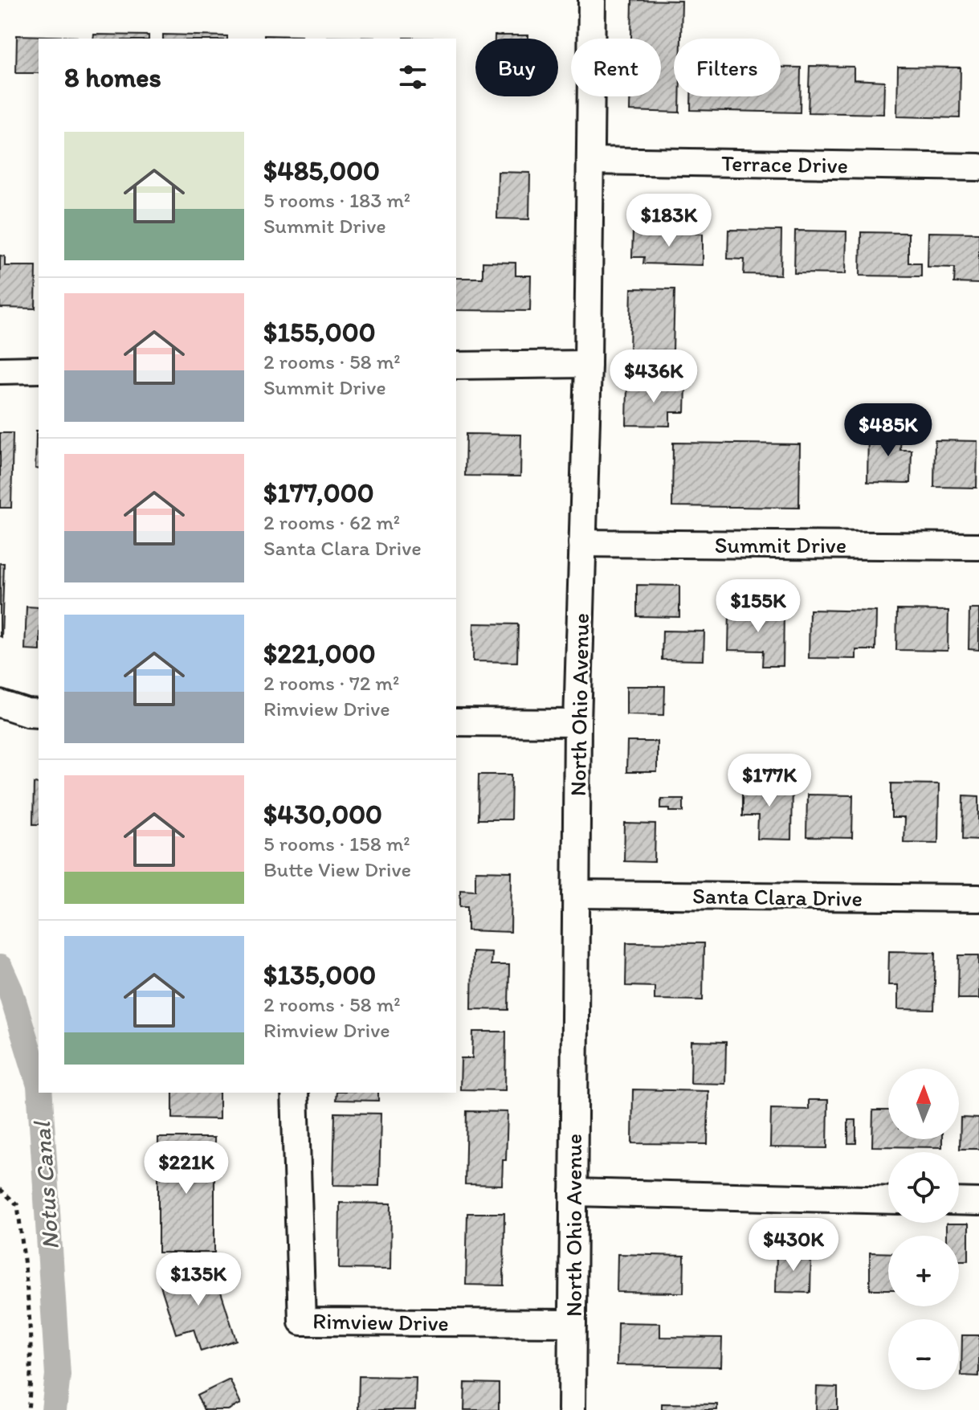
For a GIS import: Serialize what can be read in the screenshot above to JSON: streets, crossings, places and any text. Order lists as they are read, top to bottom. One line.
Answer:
{"streets":{"street":["Terrace Drive","Summit Drive","North Ohio Avenue","Santa Clara Drive","Rimview Drive"]},"crossings":[["Terrace Drive","North Ohio Avenue"],["Summit Drive","North Ohio Avenue"],["North Ohio Avenue","Santa Clara Drive"],["North Ohio Avenue","Rimview Drive"]],"water":["Notus Canal"],"north":"top","page":{"chip":["Buy","Rent","Filters"],"heading":"8 homes","list":[{"name":"$485,000","note":"5 rooms · 183 m² · Summit Drive"},{"name":"$155,000","note":"2 rooms · 58 m² · Summit Drive"},{"name":"$177,000","note":"2 rooms · 62 m² · Santa Clara Drive"},{"name":"$221,000","note":"2 rooms · 72 m² · Rimview Drive"},{"name":"$430,000","note":"5 rooms · 158 m² · Butte View Drive"},{"name":"$135,000","note":"2 rooms · 58 m² · Rimview Drive"}],"price":["$183K","$436K","$485K","$155K","$177K","$221K","$430K","$135K"],"map_buttons":["+","−"]}}
